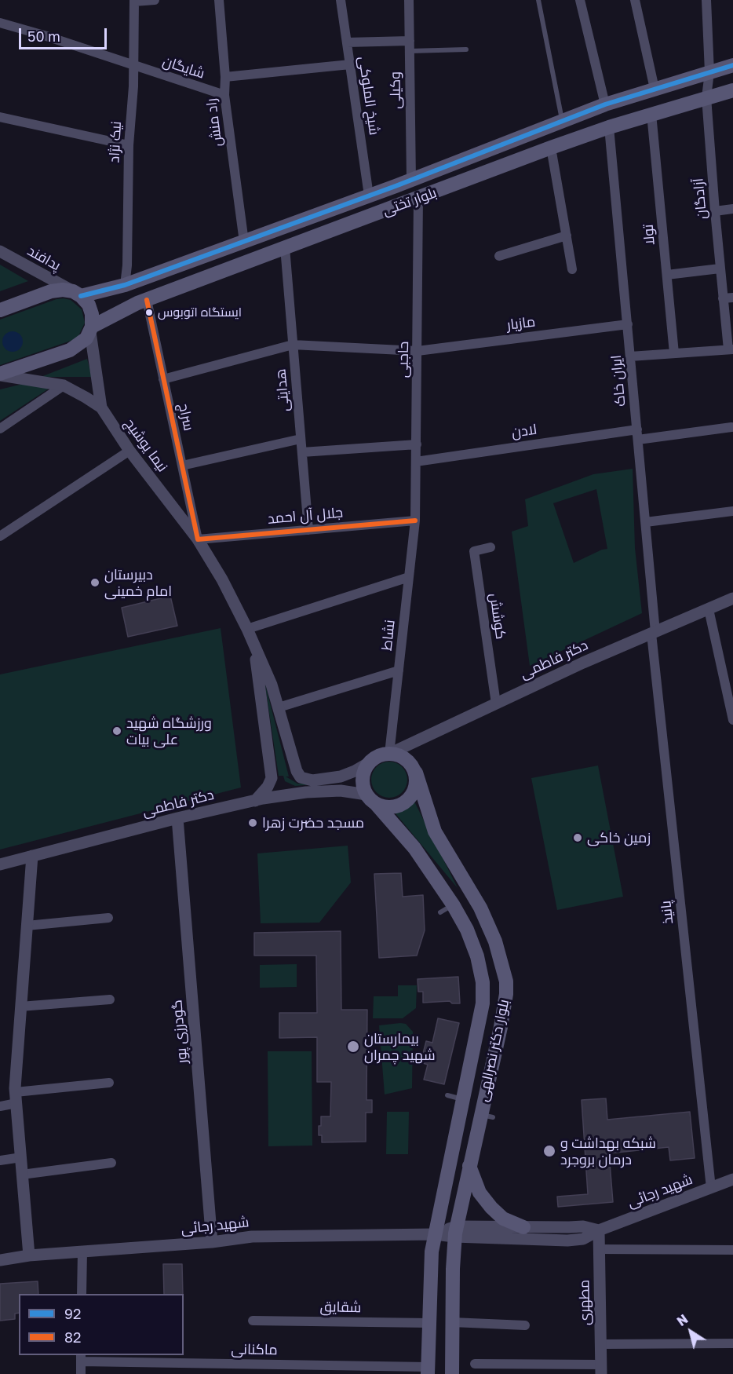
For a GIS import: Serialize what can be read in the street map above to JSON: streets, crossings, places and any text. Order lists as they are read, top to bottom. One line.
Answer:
{"streets":{"main road":["بلوار تختی","بلوار دکتر نصرالهی"],"street":["شایگان","وکیلی","شیخ الملوکی","راد منش","نیک نژاد","آزادگان","تولا","پدافند","مازیار","حاجبی","ایران خاک","هدایتی","سراج","لادن","نیما یوشیج","جلال آل احمد","کوشش","نشاط","دکتر فاطمی","پانیذ","گودرزی پور","شهید رجائی","مطهری","شقایق","ماکنانی"]},"crossings":[["شایگان","راد منش"],["شایگان","نیک نژاد"],["وکیلی","بلوار تختی"],["شیخ الملوکی","بلوار تختی"],["راد منش","بلوار تختی"],["نیک نژاد","بلوار تختی"],["آزادگان","بلوار تختی"],["آزادگان","تولا"],["آزادگان","ایران خاک"],["بلوار تختی","تولا"],["بلوار تختی","پدافند"],["بلوار تختی","حاجبی"],["بلوار تختی","ایران خاک"],["بلوار تختی","هدایتی"],["بلوار تختی","سراج"],["بلوار تختی","نیما یوشیج"],["مازیار","حاجبی"],["مازیار","ایران خاک"],["مازیار","هدایتی"],["مازیار","سراج"],["حاجبی","لادن"],["حاجبی","جلال آل احمد"],["حاجبی","نشاط"],["ایران خاک","لادن"],["ایران خاک","دکتر فاطمی"],["ایران خاک","پانیذ"],["هدایتی","جلال آل احمد"],["سراج","نیما یوشیج"],["سراج","جلال آل احمد"],["نیما یوشیج","جلال آل احمد"],["نیما یوشیج","نشاط"],["نیما یوشیج","دکتر فاطمی"],["نیما یوشیج","بلوار دکتر نصرالهی"],["جلال آل احمد","نشاط"],["کوشش","دکتر فاطمی"],["نشاط","دکتر فاطمی"],["نشاط","بلوار دکتر نصرالهی"],["دکتر فاطمی","پانیذ"],["دکتر فاطمی","گودرزی پور"],["دکتر فاطمی","بلوار دکتر نصرالهی"],["پانیذ","شهید رجائی"],["گودرزی پور","شهید رجائی"],["بلوار دکتر نصرالهی","شهید رجائی"],["بلوار دکتر نصرالهی","شقایق"],["بلوار دکتر نصرالهی","ماکنانی"],["شهید رجائی","مطهری"]],"places":["ایستگاه اتوبوس","دبیرستان امام خمینی","ورزشگاه شهید علی بیات","مسجد حضرت زهرا","زمین خاکی","بیمارستان شهید چمران","شبکه بهداشت و درمان بروجرد"],"lines":["transit line 92","transit line 82"],"legend":["92","82"],"scale_bar":"50 m","north":"top left"}
